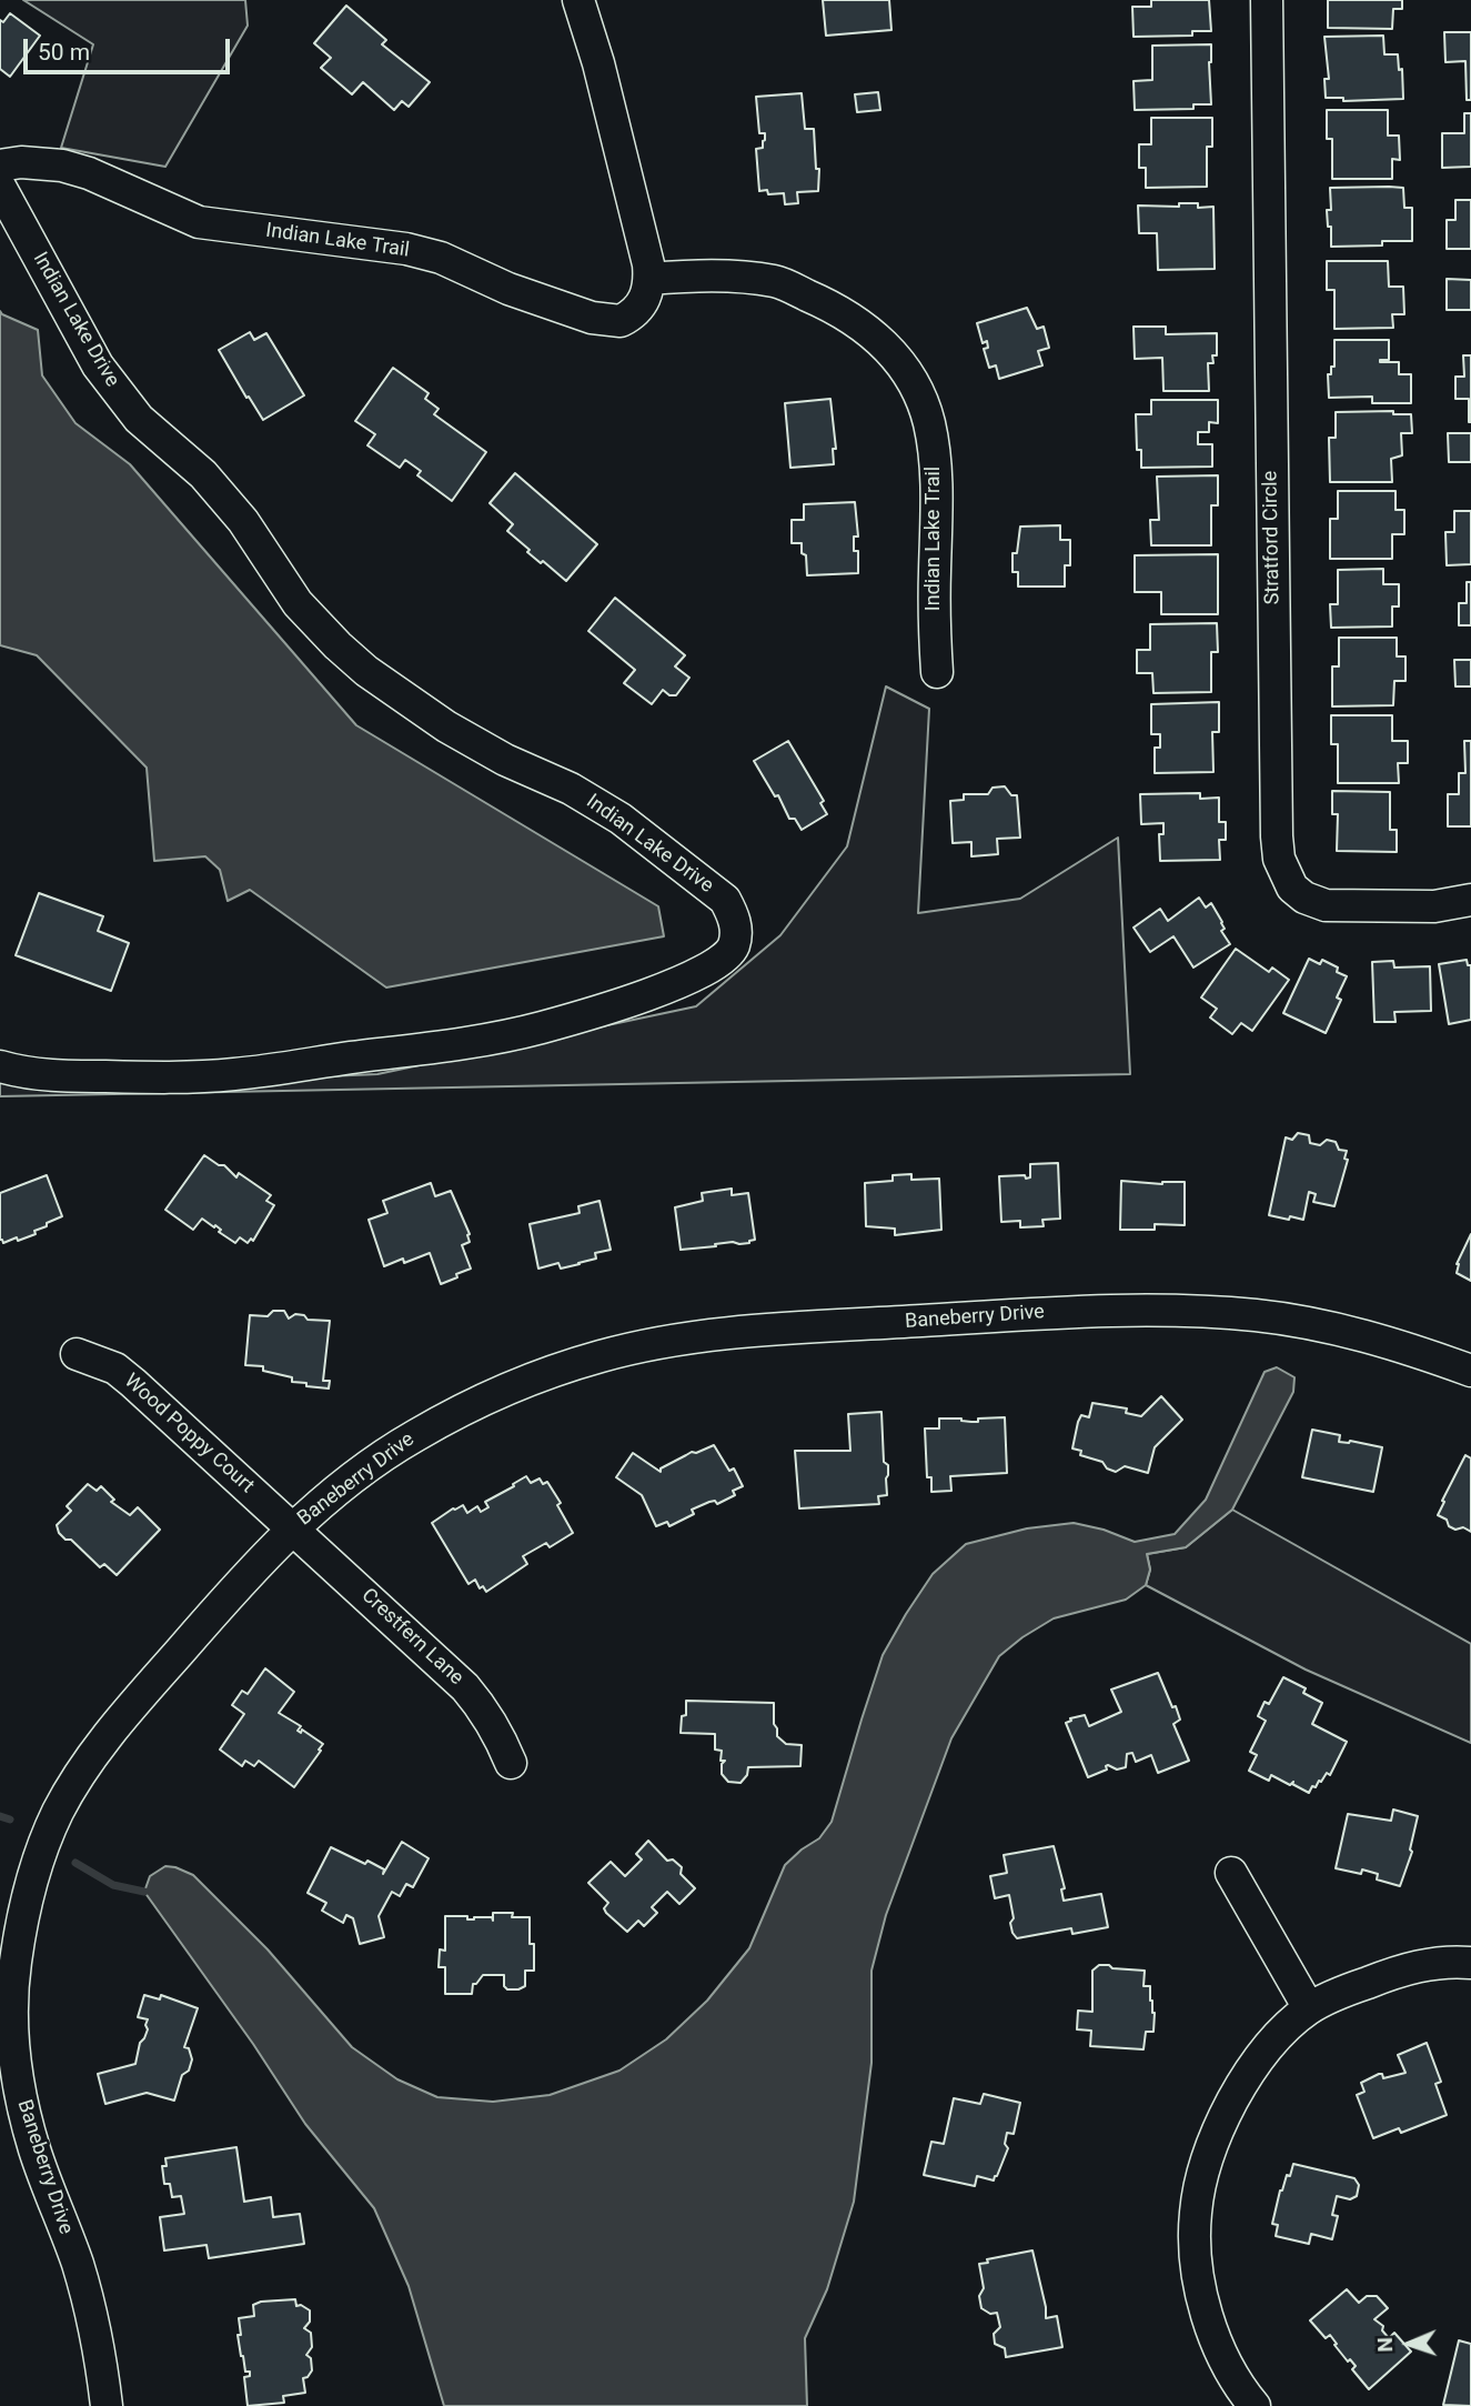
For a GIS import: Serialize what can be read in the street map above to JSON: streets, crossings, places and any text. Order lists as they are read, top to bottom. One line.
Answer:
{"streets":{"street":["Indian Lake Trail","Indian Lake Drive","Stratford Circle","Baneberry Drive","Wood Poppy Court","Crestfern Lane"]},"crossings":[["Baneberry Drive","Wood Poppy Court"],["Baneberry Drive","Crestfern Lane"],["Wood Poppy Court","Crestfern Lane"]],"scale_bar":"50 m","north":"left"}
